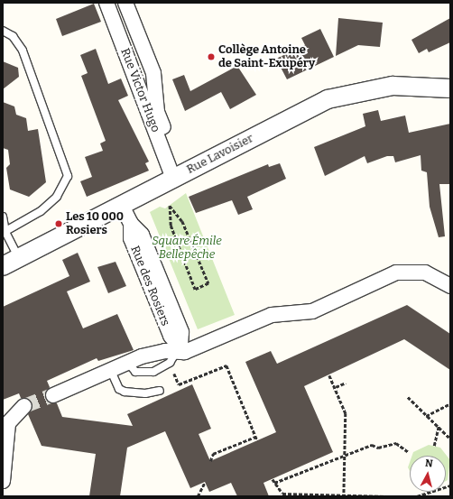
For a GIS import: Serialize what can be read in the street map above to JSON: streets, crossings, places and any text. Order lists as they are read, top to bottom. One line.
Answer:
{"streets":{"street":["Rue Victor Hugo","Rue Lavoisier","Rue des Rosiers"]},"crossings":[["Rue Victor Hugo","Rue Lavoisier"],["Rue Lavoisier","Rue des Rosiers"]],"parks":["Square Émile Bellepêche"],"places":["Collège Antoine de Saint-Exupéry","Les 10 000 Rosiers"],"north":"top"}
